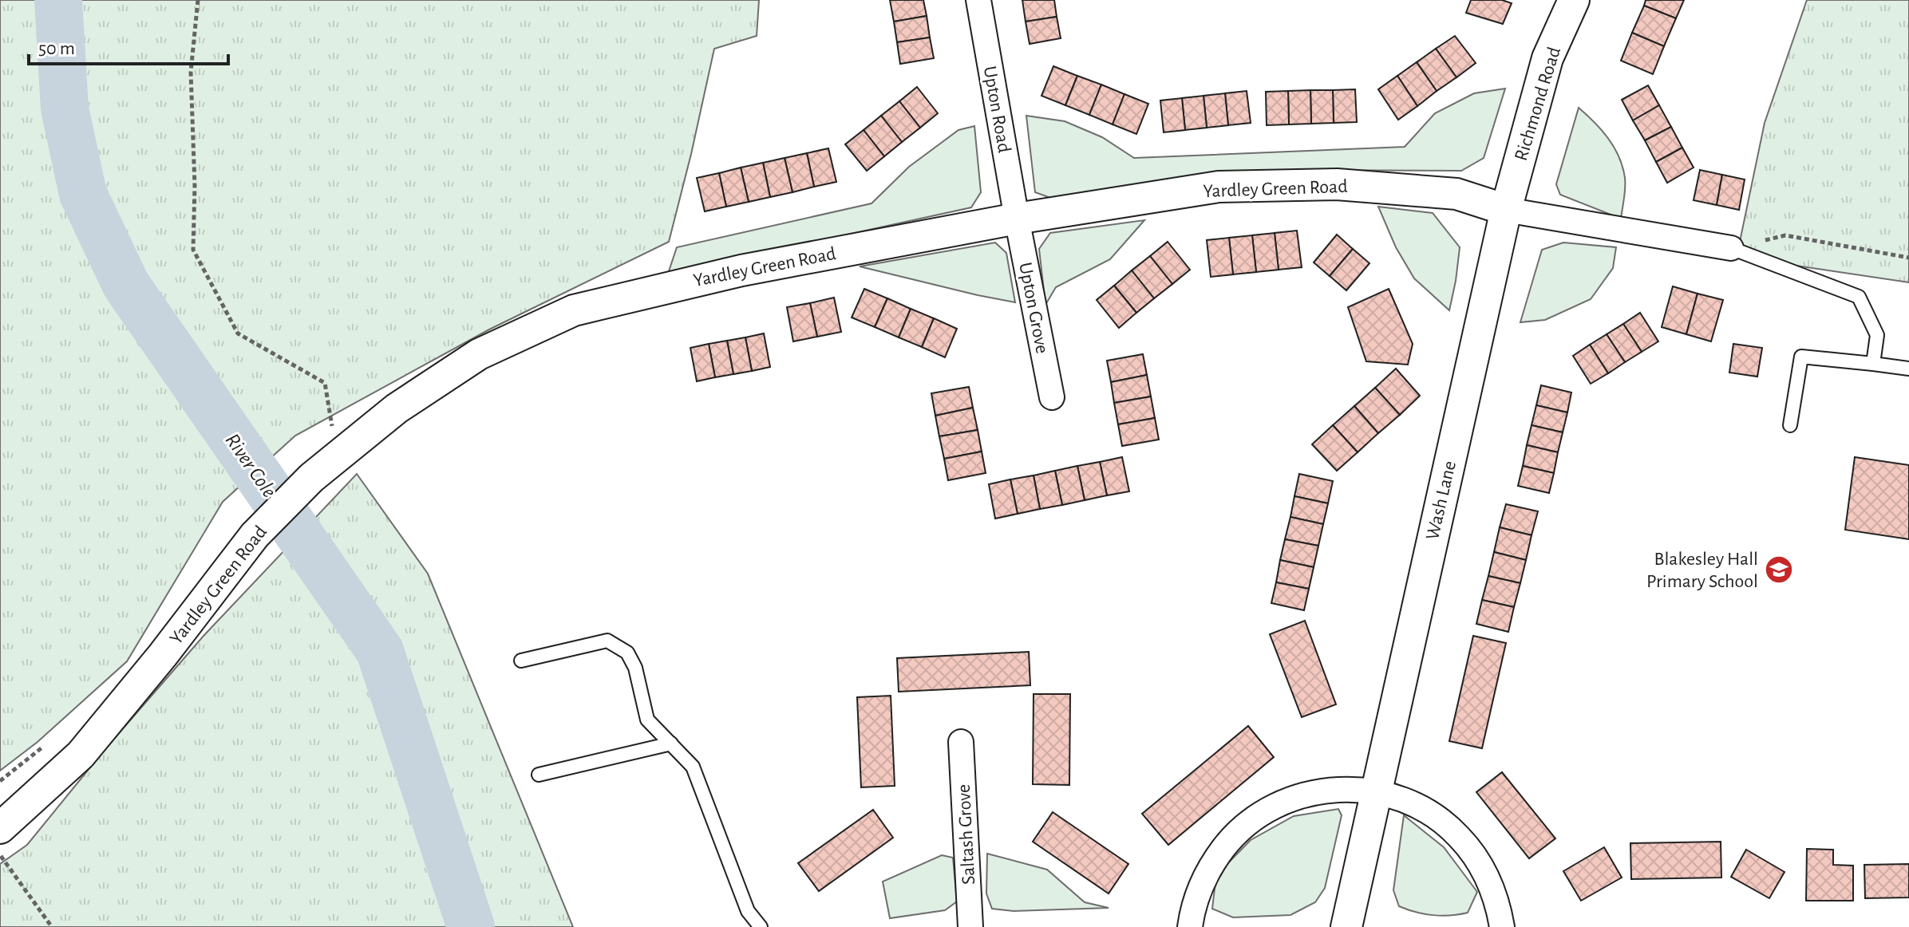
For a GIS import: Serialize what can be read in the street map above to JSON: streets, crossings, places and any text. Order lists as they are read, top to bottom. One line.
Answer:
{"streets":{"street":["Richmond Road","Upton Road","Yardley Green Road","Upton Grove","Wash Lane","Saltash Grove"]},"crossings":[["Richmond Road","Yardley Green Road"],["Richmond Road","Wash Lane"],["Upton Road","Yardley Green Road"],["Upton Road","Upton Grove"],["Yardley Green Road","Upton Grove"],["Yardley Green Road","Wash Lane"]],"water":["River Cole"],"places":{"school or university":["Blakesley Hall Primary School"]},"scale_bar":"50 m"}
